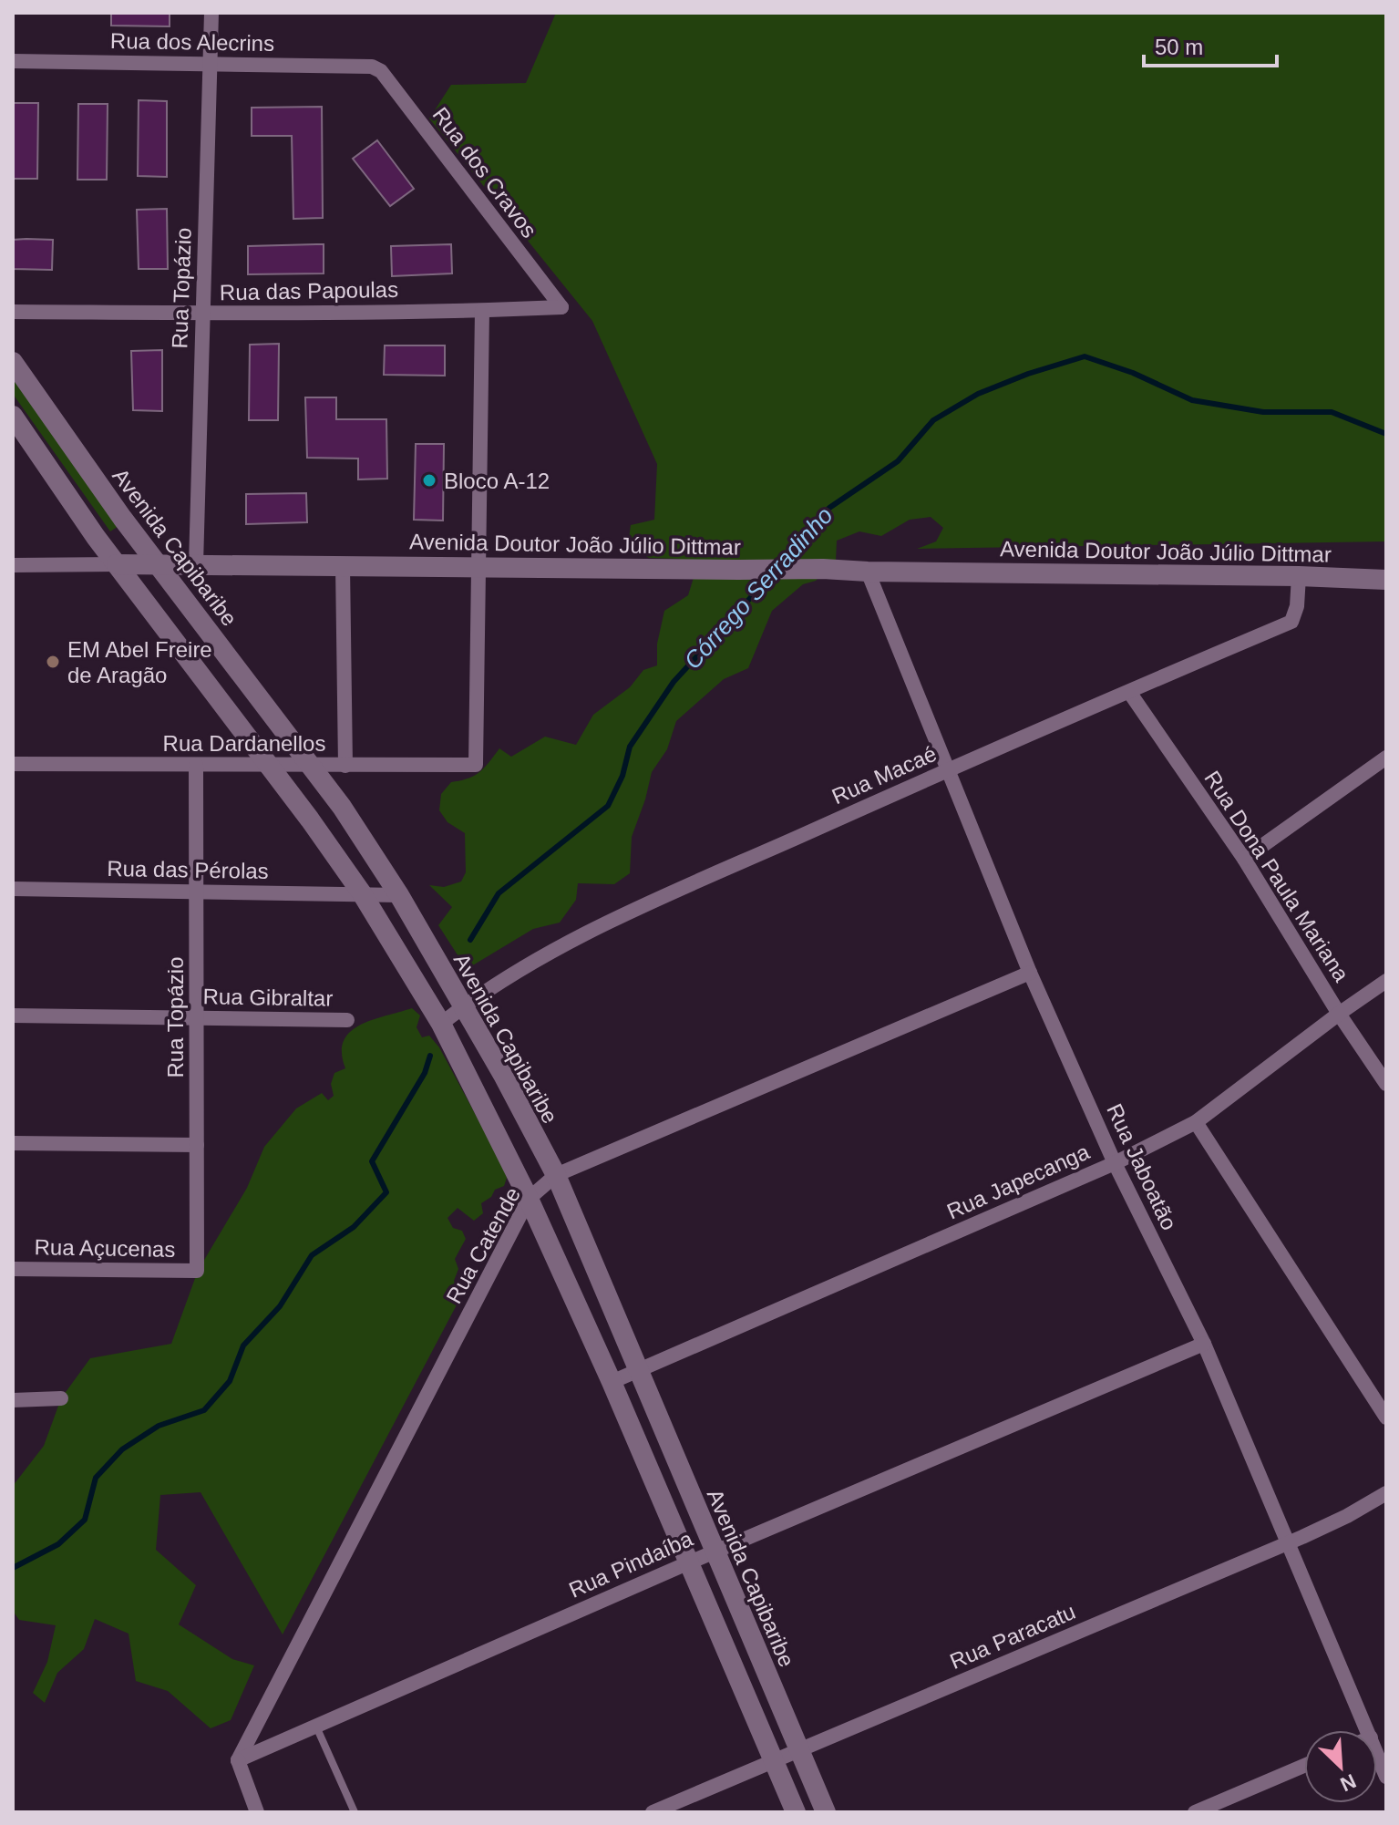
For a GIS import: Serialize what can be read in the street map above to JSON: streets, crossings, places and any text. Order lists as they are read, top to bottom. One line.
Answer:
{"streets":{"main road":["Avenida Doutor João Júlio Dittmar","Avenida Capibaribe"],"street":["Rua dos Alecrins","Rua dos Cravos","Rua Topázio","Rua das Papoulas","Rua Dardanellos","Rua Macaé","Rua das Pérolas","Rua Dona Paula Mariana","Rua Gibraltar","Rua Jaboatão","Rua Japecanga","Rua Catende","Rua Açucenas","Rua Pindaíba","Rua Paracatu"]},"crossings":[["Rua dos Alecrins","Rua dos Cravos"],["Rua dos Alecrins","Rua Topázio"],["Rua dos Cravos","Rua das Papoulas"],["Rua Topázio","Rua das Papoulas"],["Rua Topázio","Avenida Doutor João Júlio Dittmar"],["Rua Topázio","Rua Dardanellos"],["Rua Topázio","Rua das Pérolas"],["Rua Topázio","Rua Gibraltar"],["Rua Topázio","Rua Açucenas"],["Avenida Doutor João Júlio Dittmar","Avenida Capibaribe"],["Avenida Doutor João Júlio Dittmar","Rua Dardanellos"],["Avenida Doutor João Júlio Dittmar","Rua Macaé"],["Avenida Doutor João Júlio Dittmar","Rua Jaboatão"],["Avenida Capibaribe","Rua Dardanellos"],["Avenida Capibaribe","Rua Macaé"],["Avenida Capibaribe","Rua das Pérolas"],["Avenida Capibaribe","Rua Japecanga"],["Avenida Capibaribe","Rua Catende"],["Avenida Capibaribe","Rua Pindaíba"],["Avenida Capibaribe","Rua Paracatu"],["Rua Macaé","Rua Dona Paula Mariana"],["Rua Macaé","Rua Jaboatão"],["Rua Dona Paula Mariana","Rua Japecanga"],["Rua Jaboatão","Rua Japecanga"],["Rua Jaboatão","Rua Catende"],["Rua Jaboatão","Rua Pindaíba"],["Rua Jaboatão","Rua Paracatu"],["Rua Catende","Rua Pindaíba"]],"water":["Córrego Serradinho"],"places":["Bloco A-12","EM Abel Freire de Aragão"],"scale_bar":"50 m","north":"bottom right"}
